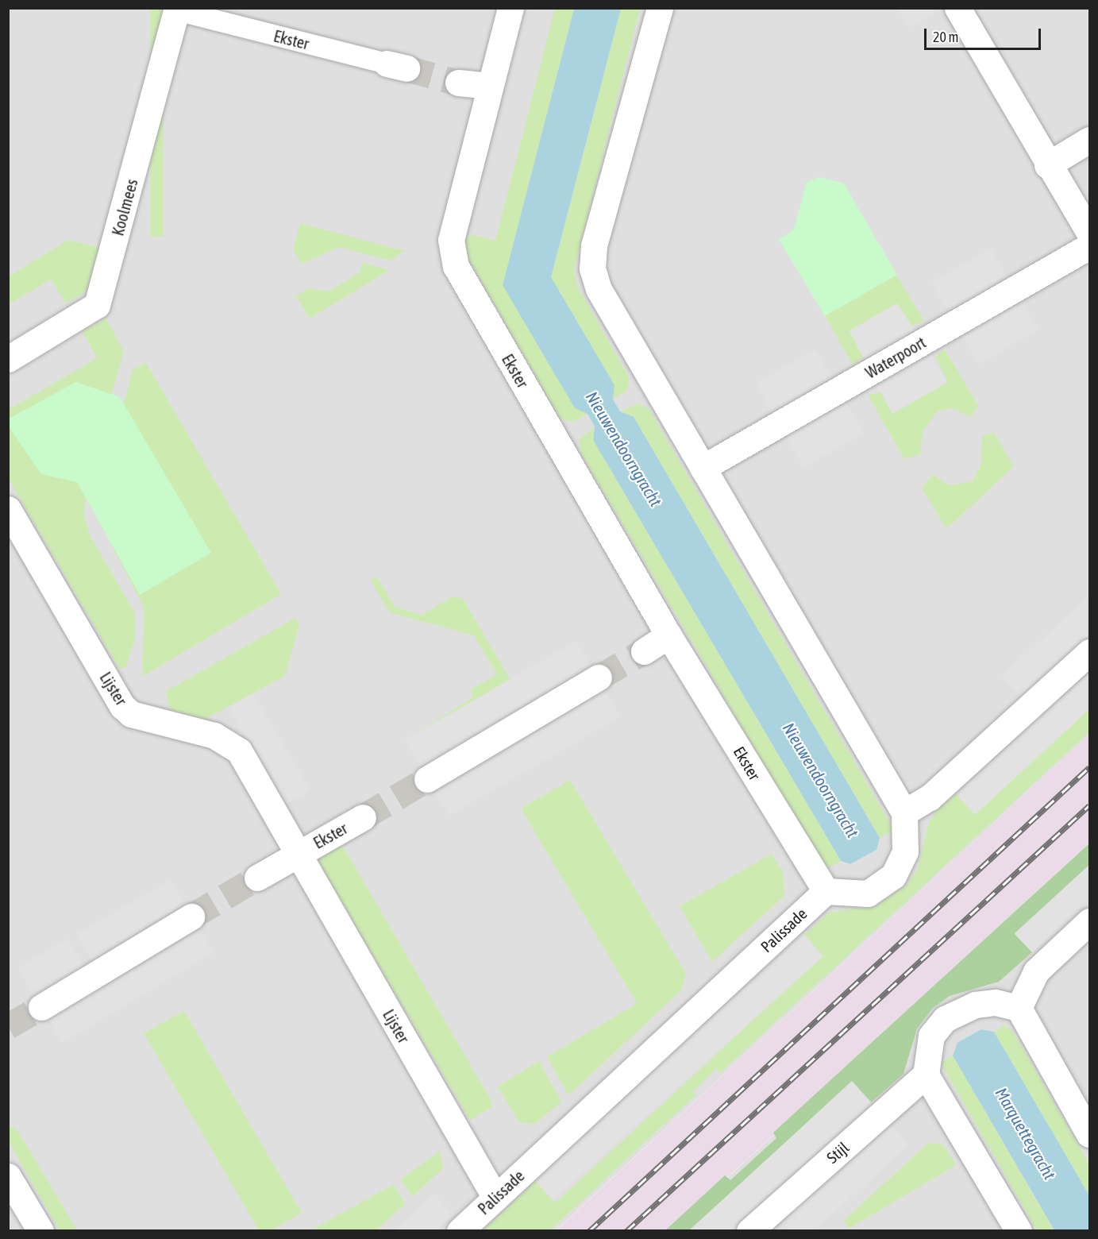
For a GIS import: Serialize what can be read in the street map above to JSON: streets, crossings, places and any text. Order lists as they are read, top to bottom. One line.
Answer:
{"streets":{"street":["Ekster","Koolmees","Waterpoort","Lijster","Palissade","Stijl"]},"crossings":[["Ekster","Koolmees"],["Ekster","Lijster"],["Ekster","Palissade"],["Lijster","Palissade"]],"water":["Nieuwendoorngracht","Marquettegracht"],"scale_bar":"20 m"}
